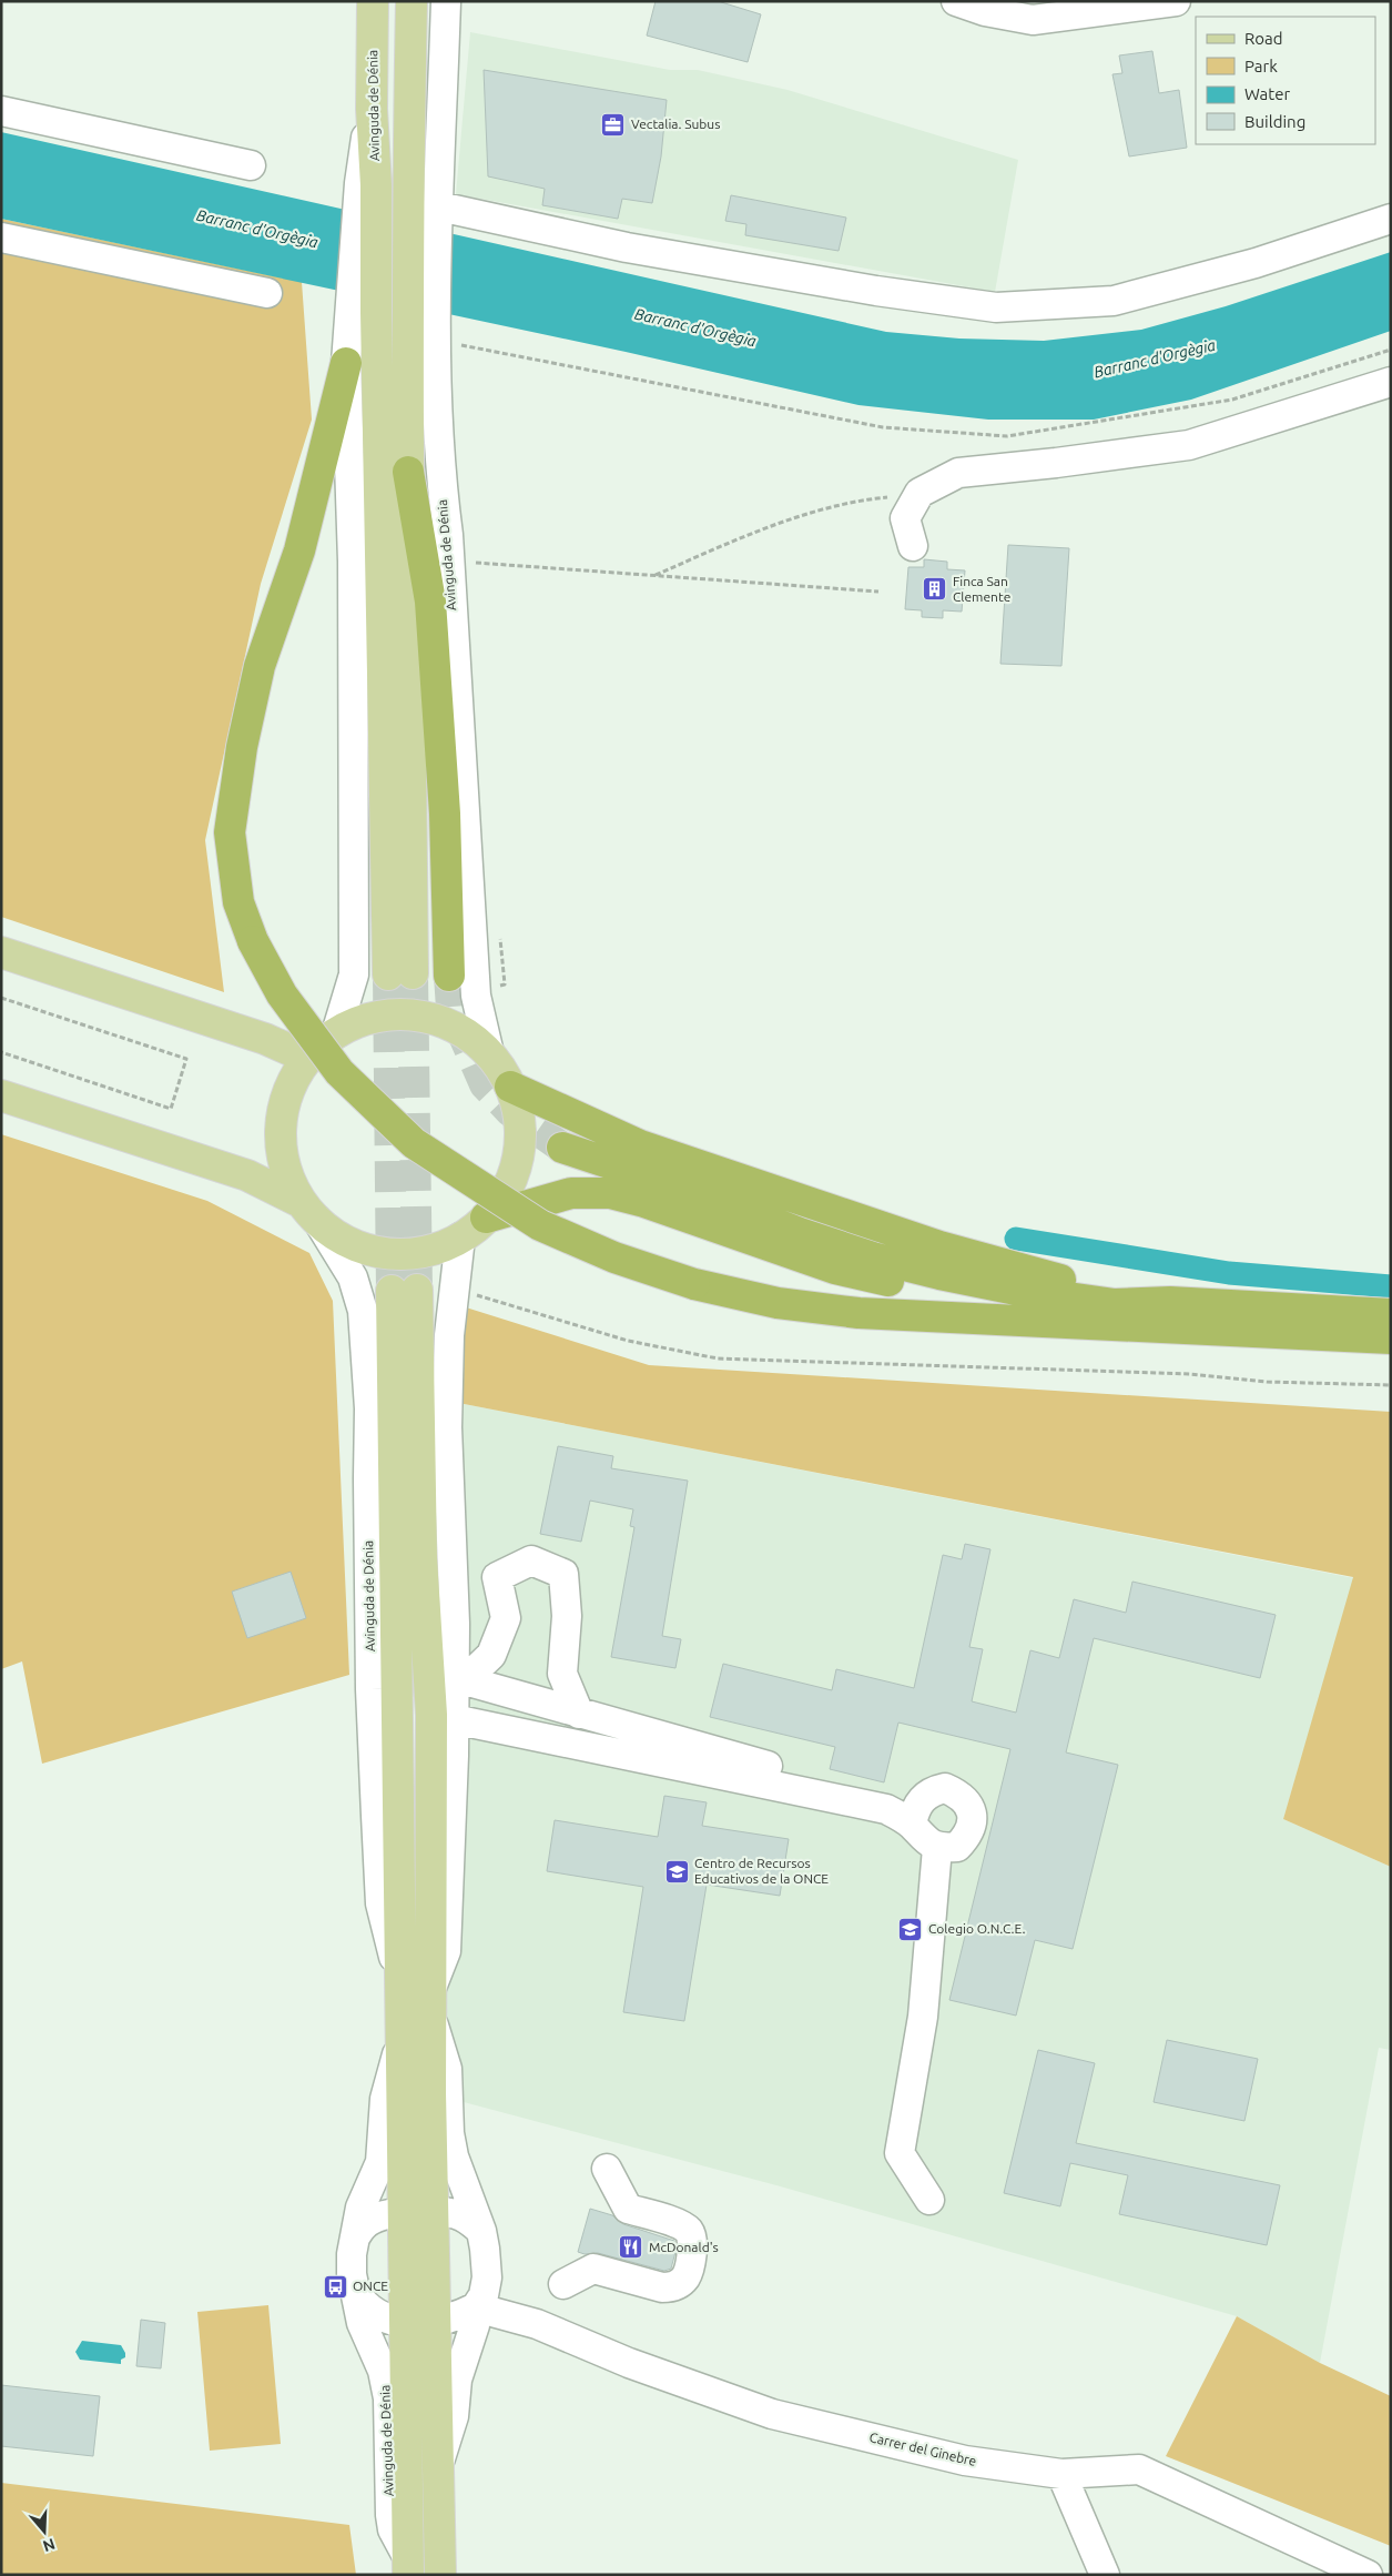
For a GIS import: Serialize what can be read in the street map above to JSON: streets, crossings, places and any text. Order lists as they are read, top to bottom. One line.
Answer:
{"streets":{"main road":["Avinguda de Dénia"],"street":["Carrer del Ginebre"]},"crossings":[["Avinguda de Dénia","Carrer del Ginebre"]],"water":["Barranc d'Orgègia"],"places":{"office":["Vectalia. Subus"],"building":["Finca San Clemente"],"school or university":["Centro de Recursos Educativos de la ONCE","Colegio O.N.C.E."],"restaurant":["McDonald's"],"bus stop":["ONCE"]},"legend":["Road","Park","Water","Building"],"north":"bottom"}
